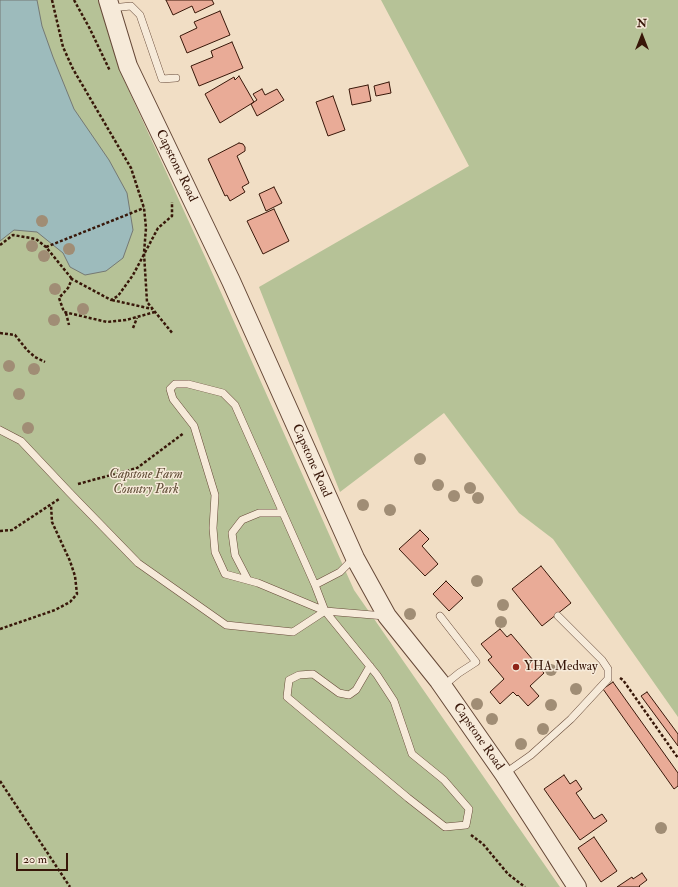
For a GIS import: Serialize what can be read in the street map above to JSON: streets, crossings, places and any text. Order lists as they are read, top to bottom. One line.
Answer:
{"streets":{"street":["Capstone Road"]},"parks":["Capstone Farm Country Park"],"places":["YHA Medway"],"scale_bar":"20 m","north":"top"}
